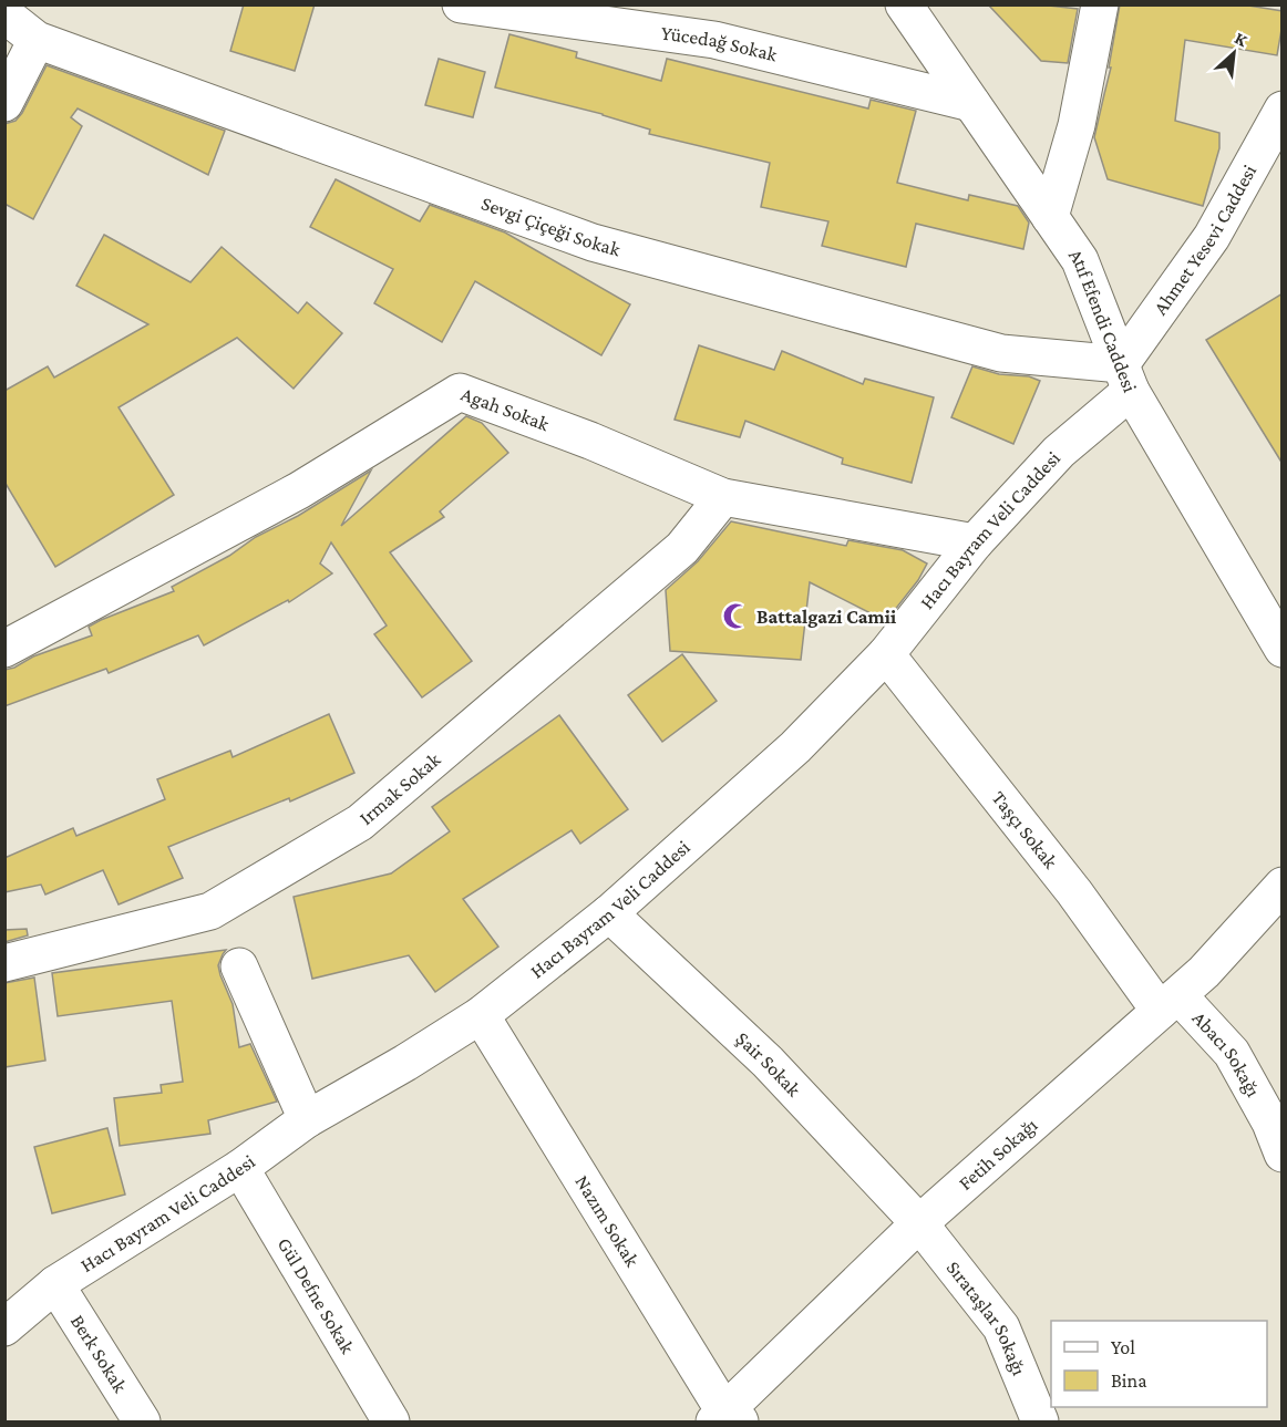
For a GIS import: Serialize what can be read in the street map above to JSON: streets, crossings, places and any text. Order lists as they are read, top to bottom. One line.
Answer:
{"streets":{"street":["Yücedağ Sokak","Sevgi Çiçeği Sokak","Ahmet Yesevi Caddesi","Atıf Efendi Caddesi","Agah Sokak","Hacı Bayram Veli Caddesi","Irmak Sokak","Taşçı Sokak","Abacı Sokağı","Şair Sokak","Fetih Sokağı","Nazım Sokak","Gül Defne Sokak","Sırataşlar Sokağı","Berk Sokak"]},"crossings":[["Yücedağ Sokak","Atıf Efendi Caddesi"],["Sevgi Çiçeği Sokak","Ahmet Yesevi Caddesi"],["Sevgi Çiçeği Sokak","Atıf Efendi Caddesi"],["Sevgi Çiçeği Sokak","Hacı Bayram Veli Caddesi"],["Ahmet Yesevi Caddesi","Atıf Efendi Caddesi"],["Ahmet Yesevi Caddesi","Hacı Bayram Veli Caddesi"],["Atıf Efendi Caddesi","Hacı Bayram Veli Caddesi"],["Agah Sokak","Hacı Bayram Veli Caddesi"],["Agah Sokak","Irmak Sokak"],["Hacı Bayram Veli Caddesi","Taşçı Sokak"],["Hacı Bayram Veli Caddesi","Şair Sokak"],["Hacı Bayram Veli Caddesi","Nazım Sokak"],["Hacı Bayram Veli Caddesi","Gül Defne Sokak"],["Hacı Bayram Veli Caddesi","Berk Sokak"],["Taşçı Sokak","Abacı Sokağı"],["Taşçı Sokak","Fetih Sokağı"],["Abacı Sokağı","Fetih Sokağı"],["Şair Sokak","Fetih Sokağı"],["Şair Sokak","Sırataşlar Sokağı"],["Fetih Sokağı","Nazım Sokak"],["Fetih Sokağı","Sırataşlar Sokağı"]],"places":{"mosque":["Battalgazi Camii"]},"legend":["Yol","Bina"],"north":"top right"}
